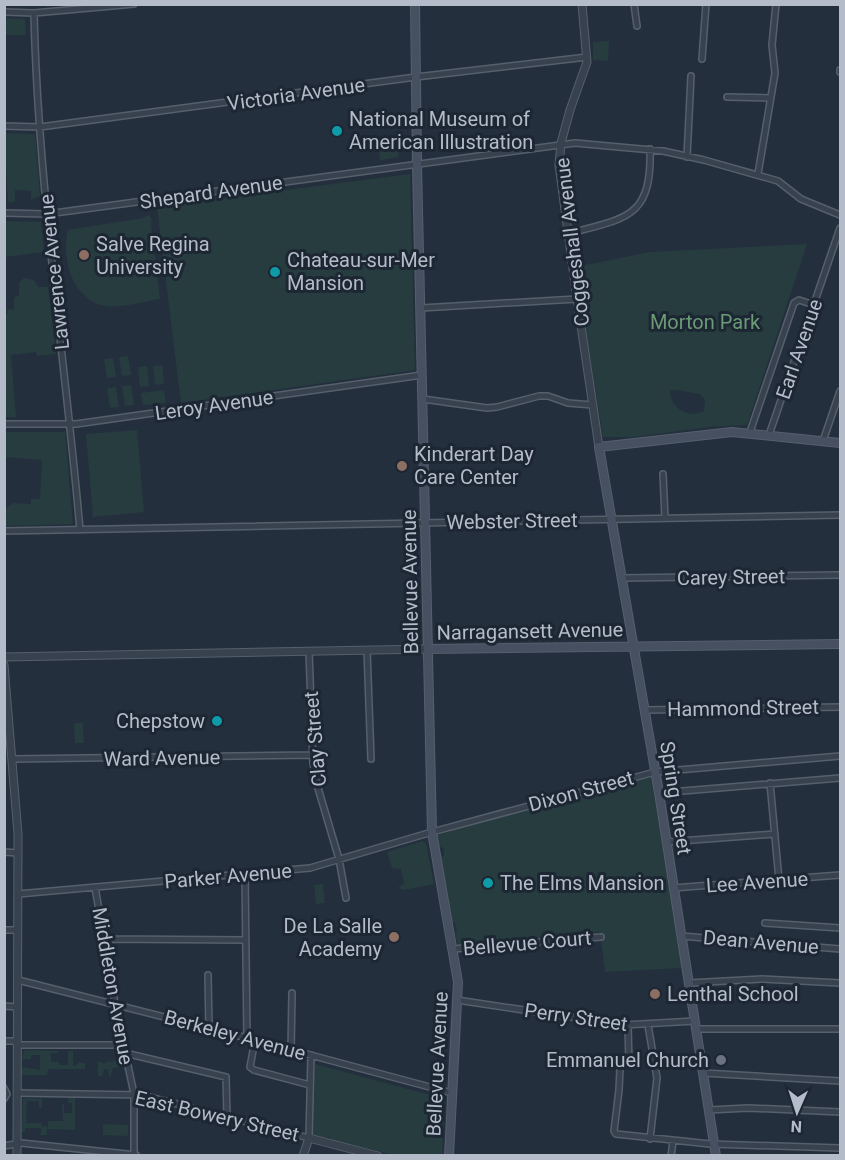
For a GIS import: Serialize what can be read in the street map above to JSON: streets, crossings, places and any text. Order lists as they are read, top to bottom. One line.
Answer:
{"streets":{"main road":["Bellevue Avenue","Narragansett Avenue","Spring Street"],"street":["Victoria Avenue","Shepard Avenue","Coggeshall Avenue","Lawrence Avenue","Earl Avenue","Leroy Avenue","Webster Street","Carey Street","Hammond Street","Clay Street","Ward Avenue","Dixon Street","Parker Avenue","Lee Avenue","Dean Avenue","Bellevue Court","Middleton Avenue","Perry Street","Berkeley Avenue","East Bowery Street"]},"crossings":[["Victoria Avenue","Coggeshall Avenue"],["Victoria Avenue","Lawrence Avenue"],["Victoria Avenue","Bellevue Avenue"],["Shepard Avenue","Coggeshall Avenue"],["Shepard Avenue","Lawrence Avenue"],["Shepard Avenue","Bellevue Avenue"],["Coggeshall Avenue","Spring Street"],["Lawrence Avenue","Leroy Avenue"],["Lawrence Avenue","Webster Street"],["Leroy Avenue","Bellevue Avenue"],["Webster Street","Bellevue Avenue"],["Webster Street","Spring Street"],["Carey Street","Spring Street"],["Bellevue Avenue","Narragansett Avenue"],["Bellevue Avenue","Dixon Street"],["Bellevue Avenue","Parker Avenue"],["Bellevue Avenue","Bellevue Court"],["Bellevue Avenue","Perry Street"],["Bellevue Avenue","Berkeley Avenue"],["Narragansett Avenue","Clay Street"],["Narragansett Avenue","Spring Street"],["Hammond Street","Spring Street"],["Clay Street","Ward Avenue"],["Clay Street","Parker Avenue"],["Dixon Street","Spring Street"],["Dixon Street","Parker Avenue"],["Spring Street","Lee Avenue"],["Spring Street","Dean Avenue"],["Spring Street","Perry Street"],["Parker Avenue","Middleton Avenue"],["Middleton Avenue","Berkeley Avenue"],["Middleton Avenue","East Bowery Street"]],"parks":["Morton Park"],"places":["National Museum of American Illustration","Salve Regina University","Chateau-sur-Mer Mansion","Kinderart Day Care Center","Chepstow","The Elms Mansion","De La Salle Academy","Lenthal School","Emmanuel Church"],"north":"bottom"}
